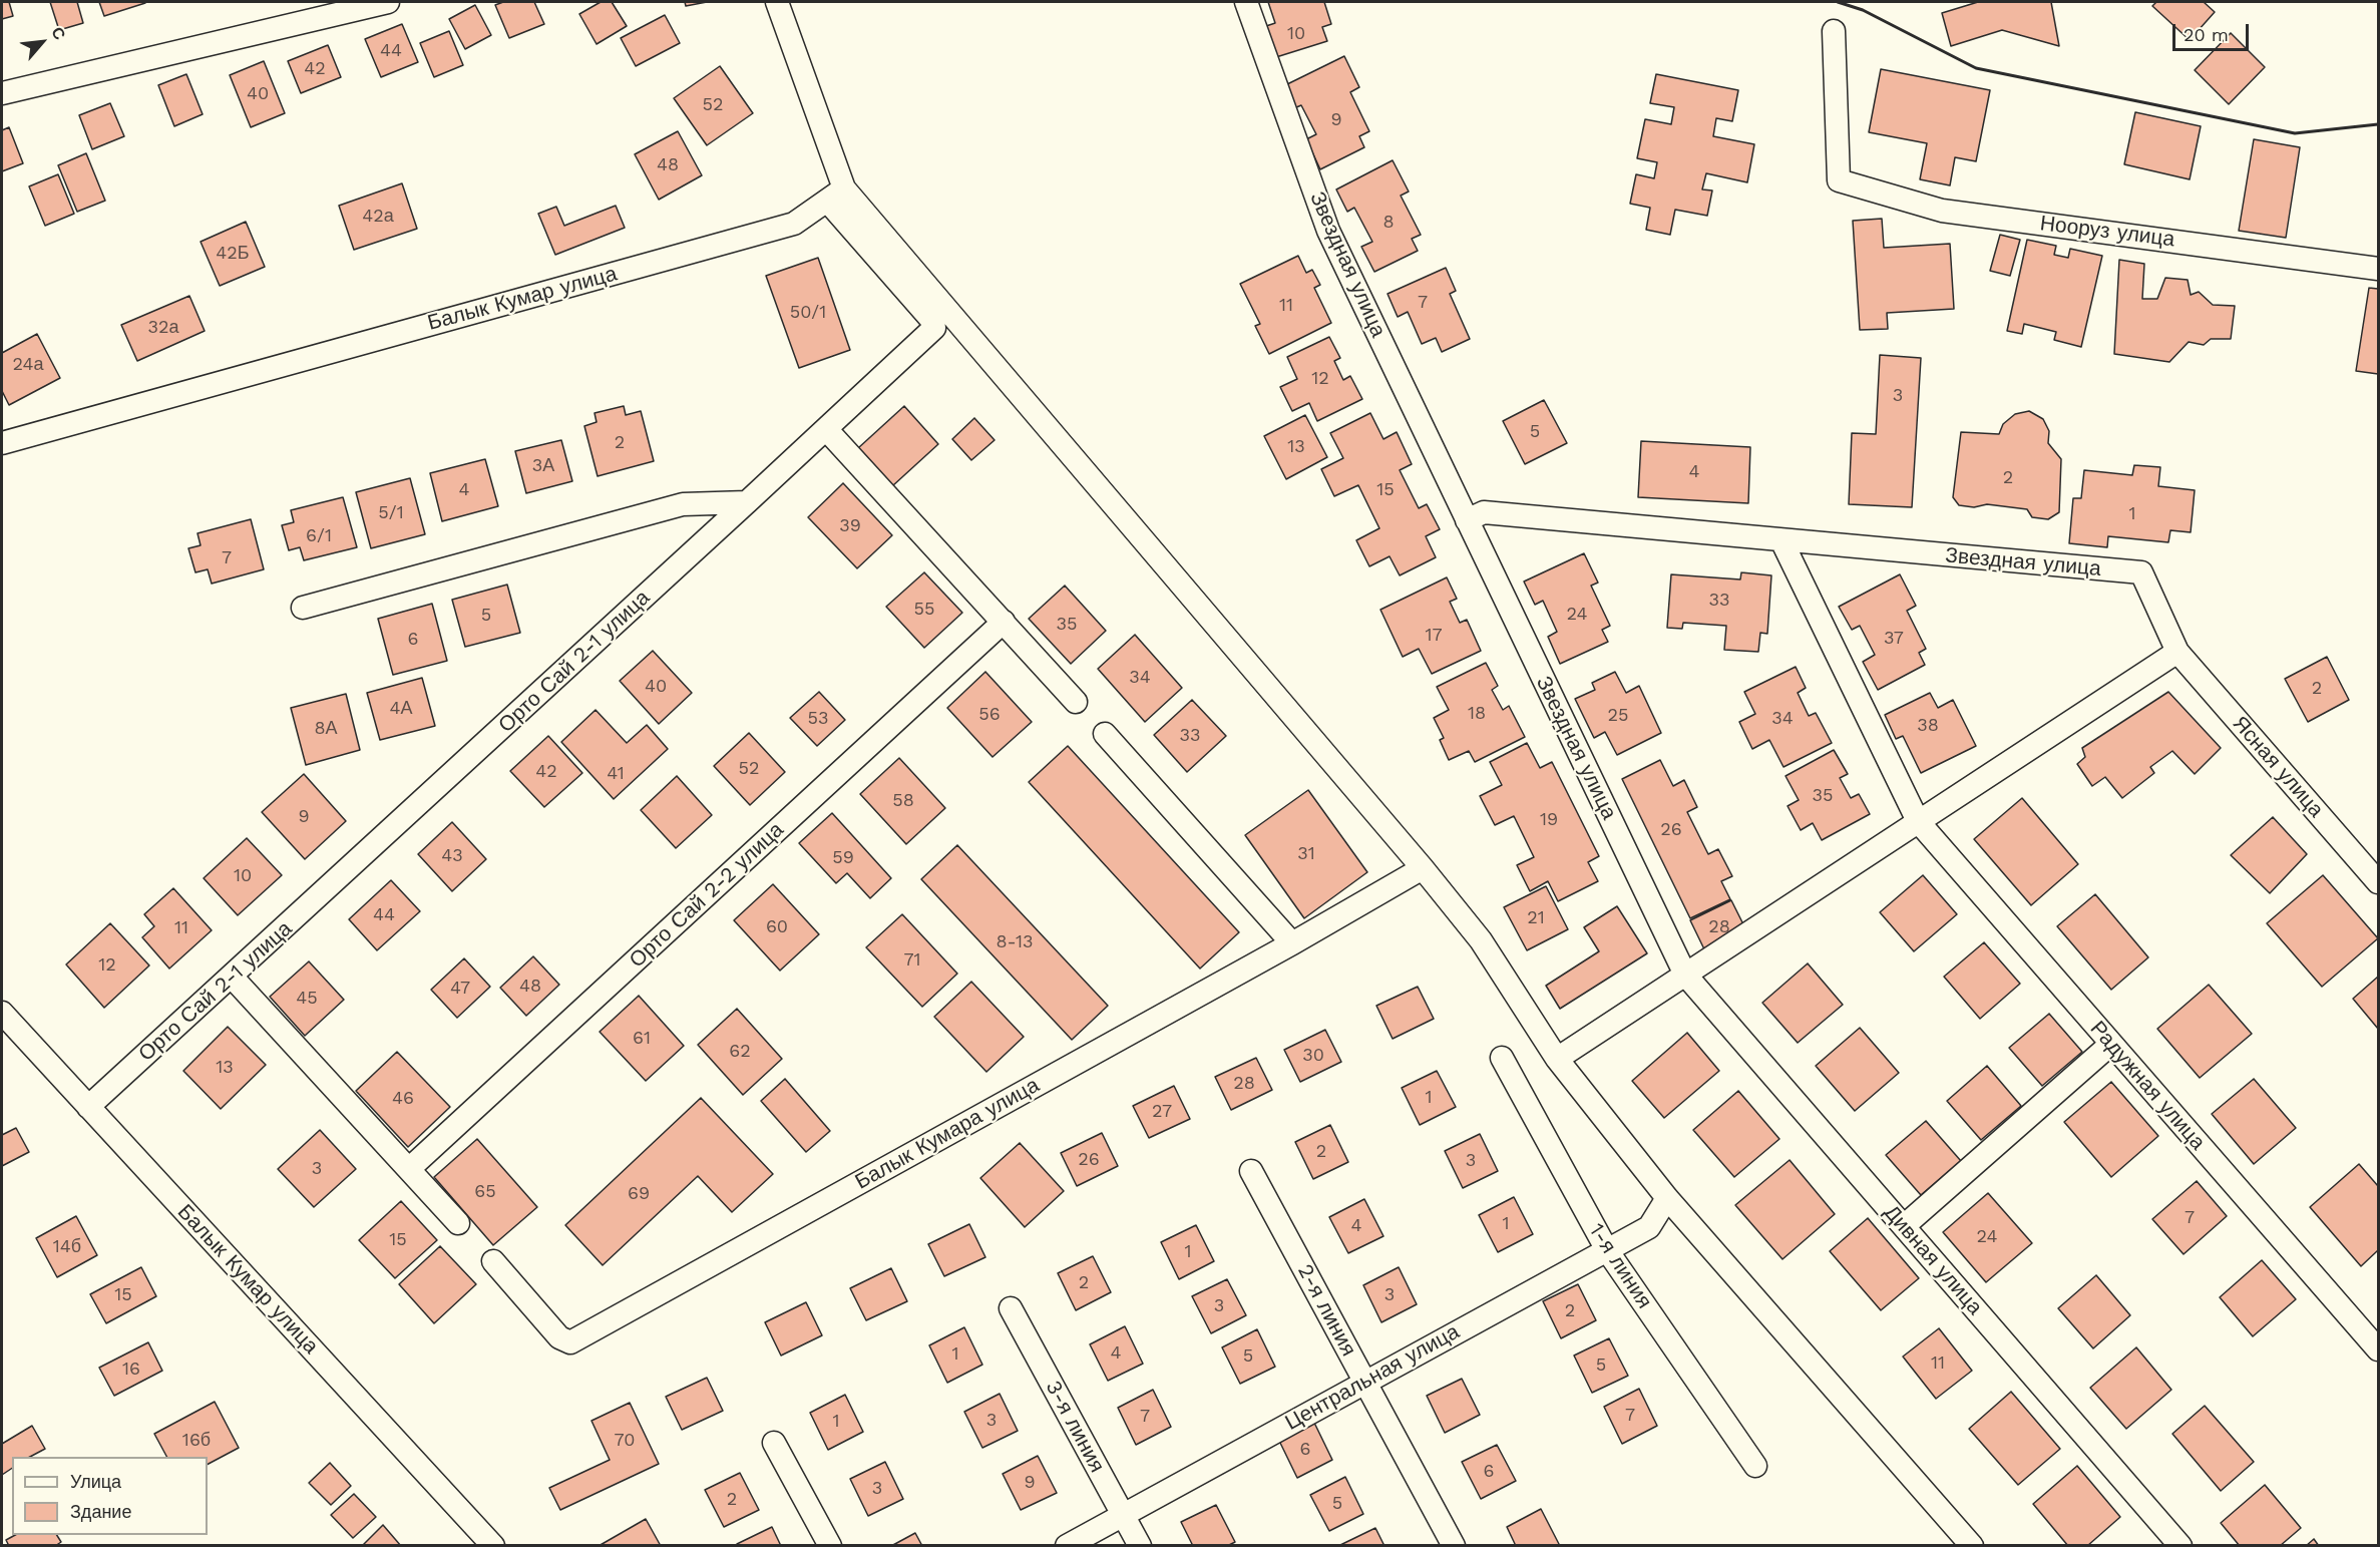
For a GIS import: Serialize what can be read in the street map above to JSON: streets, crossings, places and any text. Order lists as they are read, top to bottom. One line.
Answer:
{"streets":{"street":["Нооруз улица","Звездная улица","Балык Кумар улица","Орто Сай 2-1 улица","Ясная улица","Орто Сай 2-2 улица","Радужная улица","Балык Кумара улица","Дивная улица","1-я линия","2-я линия","Центральная улица","3-я линия"]},"crossings":[["Звездная улица","Ясная улица"],["Звездная улица","Дивная улица"],["Балык Кумар улица","Орто Сай 2-1 улица"],["1-я линия","Центральная улица"],["2-я линия","Центральная улица"],["Центральная улица","3-я линия"]],"house_numbers":["10","44","42","40","52","9","48","42а","8","42Б","7","11","50/1","32а","24а","12","3","5","2","13","3А","4","2","4","15","5/1","1","39","6/1","7","33","55","24","5","35","17","37","6","34","40","2","4А","18","56","25","53","34","38","8А","33","52","42","41","35","58","9","19","26","31","43","59","10","44","21","60","28","11","8-13","71","12","48","47","45","61","62","30","13","28","1","46","27","2","26","3","3","65","69","7","1","4","24","15","14б","1","2","15","3","3","2","4","1","5","11","5","16","7","7","3","1","16б","70","6","6","9","3","2","5"],"legend":["Улица","Здание"],"scale_bar":"20 m","north":"top right"}
